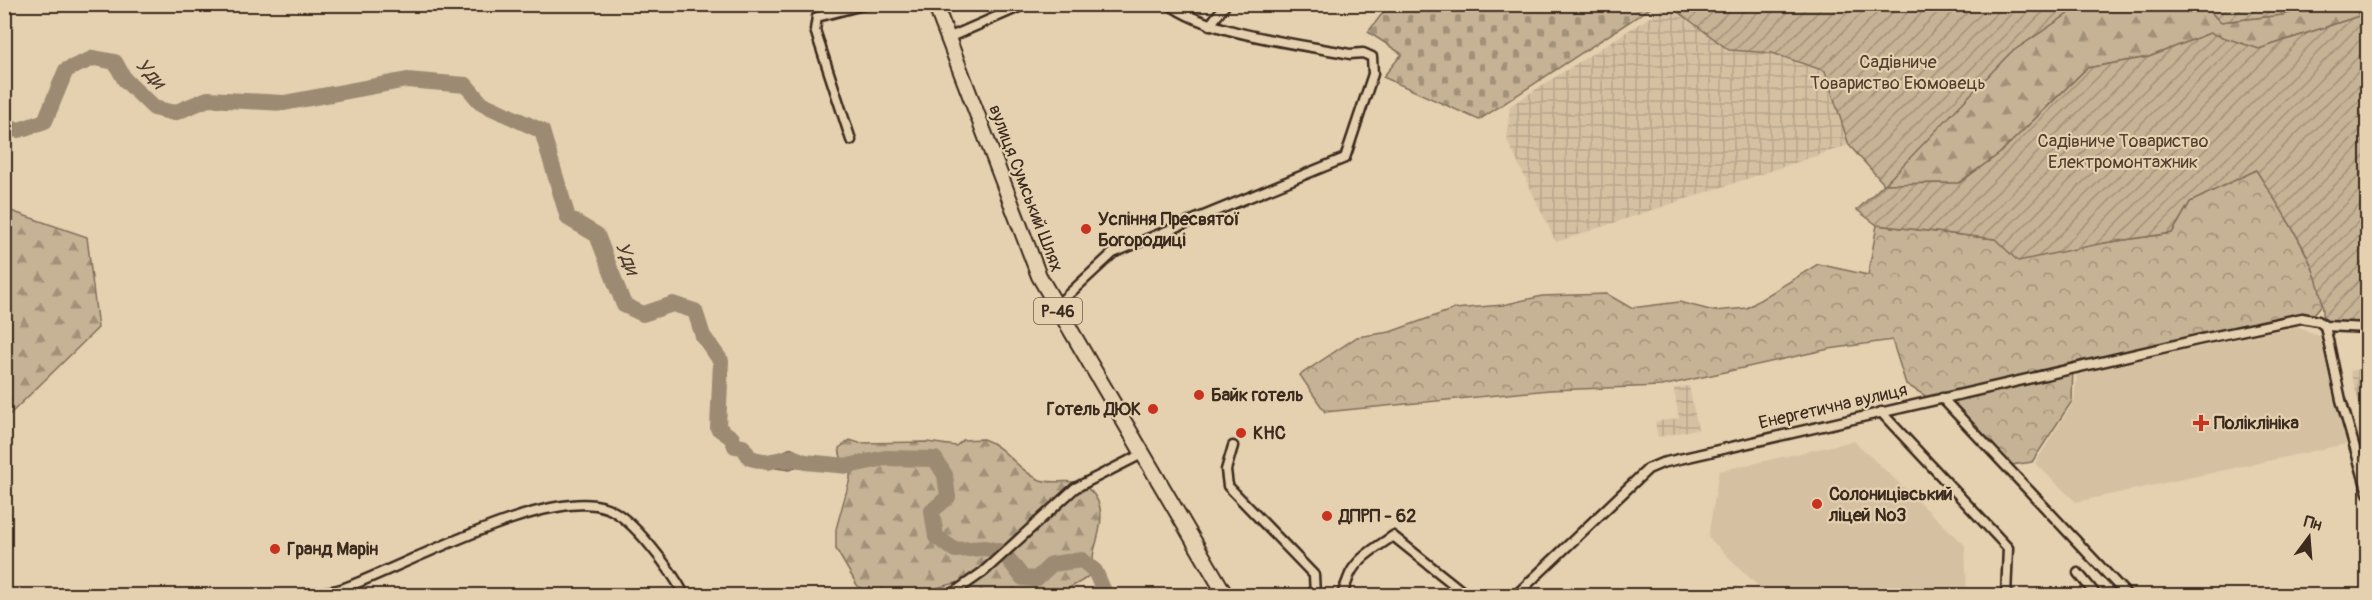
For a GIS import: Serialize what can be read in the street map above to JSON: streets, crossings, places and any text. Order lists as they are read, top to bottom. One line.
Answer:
{"streets":{"main road":["вулиця Сумський Шлях","Р-46"],"street":["Енергетична вулиця"]},"water":["Уди"],"parks":["Садівниче Товариство Еюмовець","Садівниче Товариство Електромонтажник"],"places":{"other":["Успіння Пресвятої Богородиці","Байк готель","Готель ДЮК","КНС","Солоницівський ліцей №3","ДПРП - 62","Гранд Марін"],"health":["Поліклініка"]},"north":"top"}
